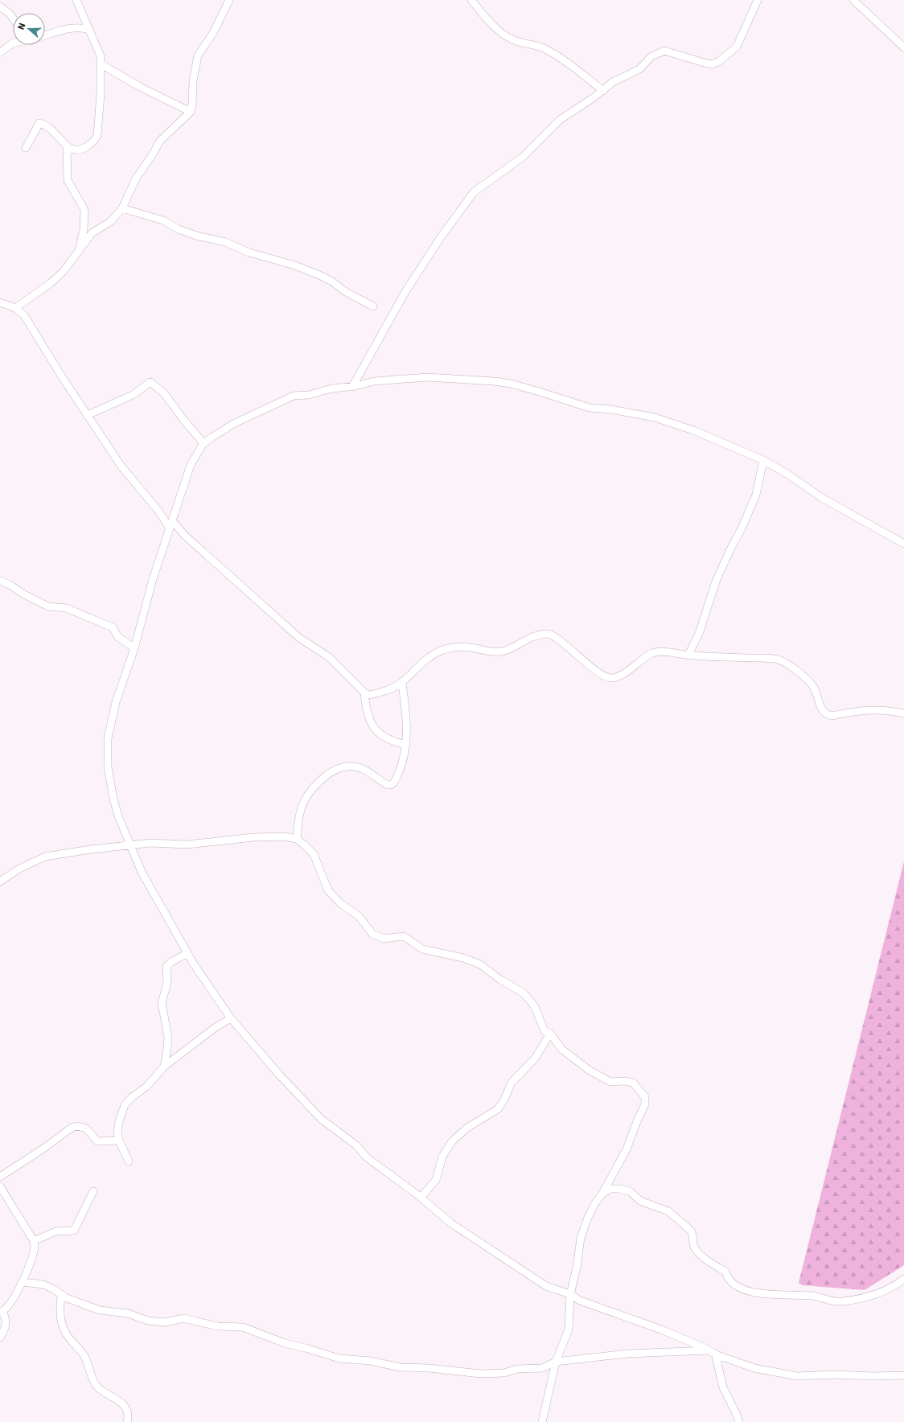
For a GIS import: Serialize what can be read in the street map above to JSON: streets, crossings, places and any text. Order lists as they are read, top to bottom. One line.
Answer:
{"north":"left"}
